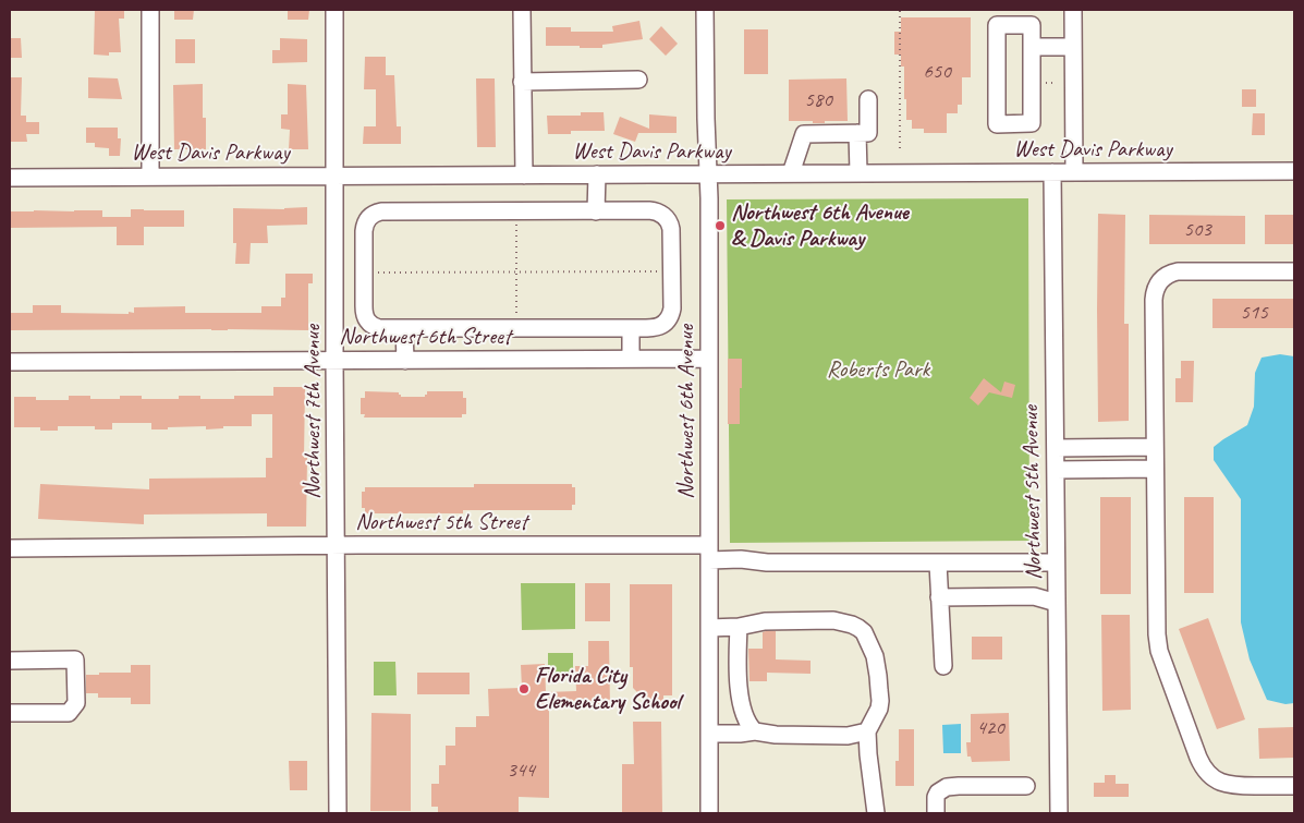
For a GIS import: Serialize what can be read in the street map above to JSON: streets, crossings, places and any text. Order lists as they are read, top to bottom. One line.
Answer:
{"streets":{"street":["West Davis Parkway","Northwest 6th Street","Northwest 7th Avenue","Northwest 6th Avenue","Northwest 5th Avenue","Northwest 5th Street"]},"crossings":[["West Davis Parkway","Northwest 7th Avenue"],["West Davis Parkway","Northwest 6th Avenue"],["West Davis Parkway","Northwest 5th Avenue"],["Northwest 6th Street","Northwest 7th Avenue"],["Northwest 6th Street","Northwest 6th Avenue"],["Northwest 7th Avenue","Northwest 5th Street"],["Northwest 6th Avenue","Northwest 5th Street"],["Northwest 5th Avenue","Northwest 5th Street"]],"parks":["Roberts Park"],"places":["Northwest 6th Avenue & Davis Parkway","Florida City Elementary School"],"house_numbers":["650","580","503","515","420","344"]}
